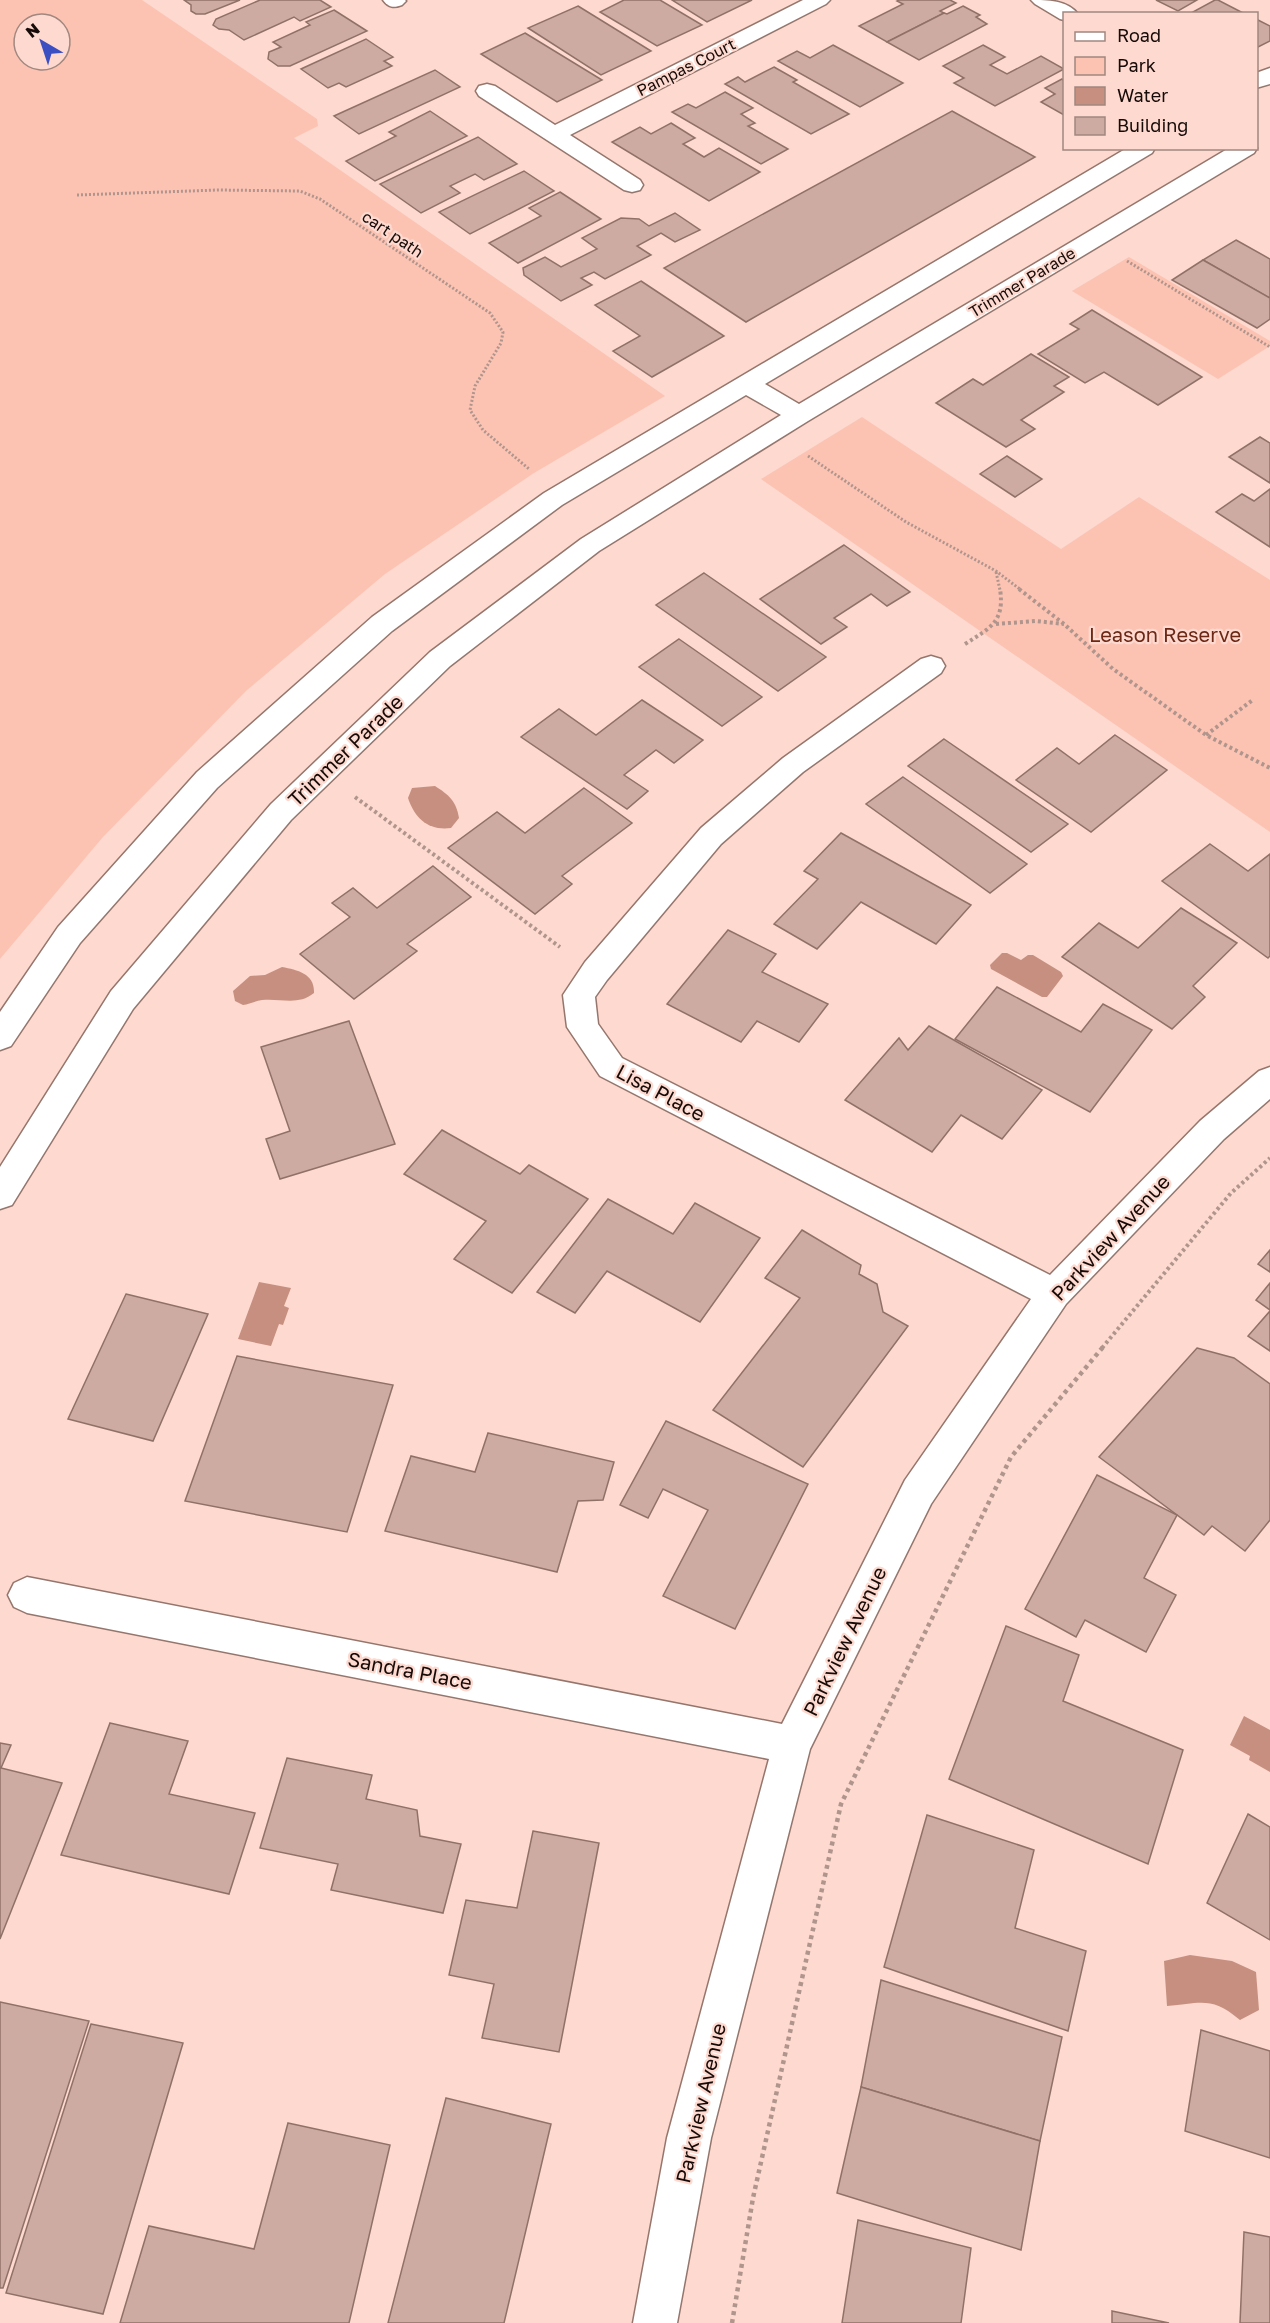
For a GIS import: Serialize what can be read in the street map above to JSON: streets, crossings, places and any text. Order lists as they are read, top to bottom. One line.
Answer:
{"streets":{"main road":["Pampas Court","Trimmer Parade","Lisa Place","Parkview Avenue","Sandra Place"],"path":["cart path"]},"crossings":[["Lisa Place","Parkview Avenue"],["Parkview Avenue","Sandra Place"]],"parks":["Leason Reserve"],"legend":["Road","Park","Water","Building"],"north":"top left"}
